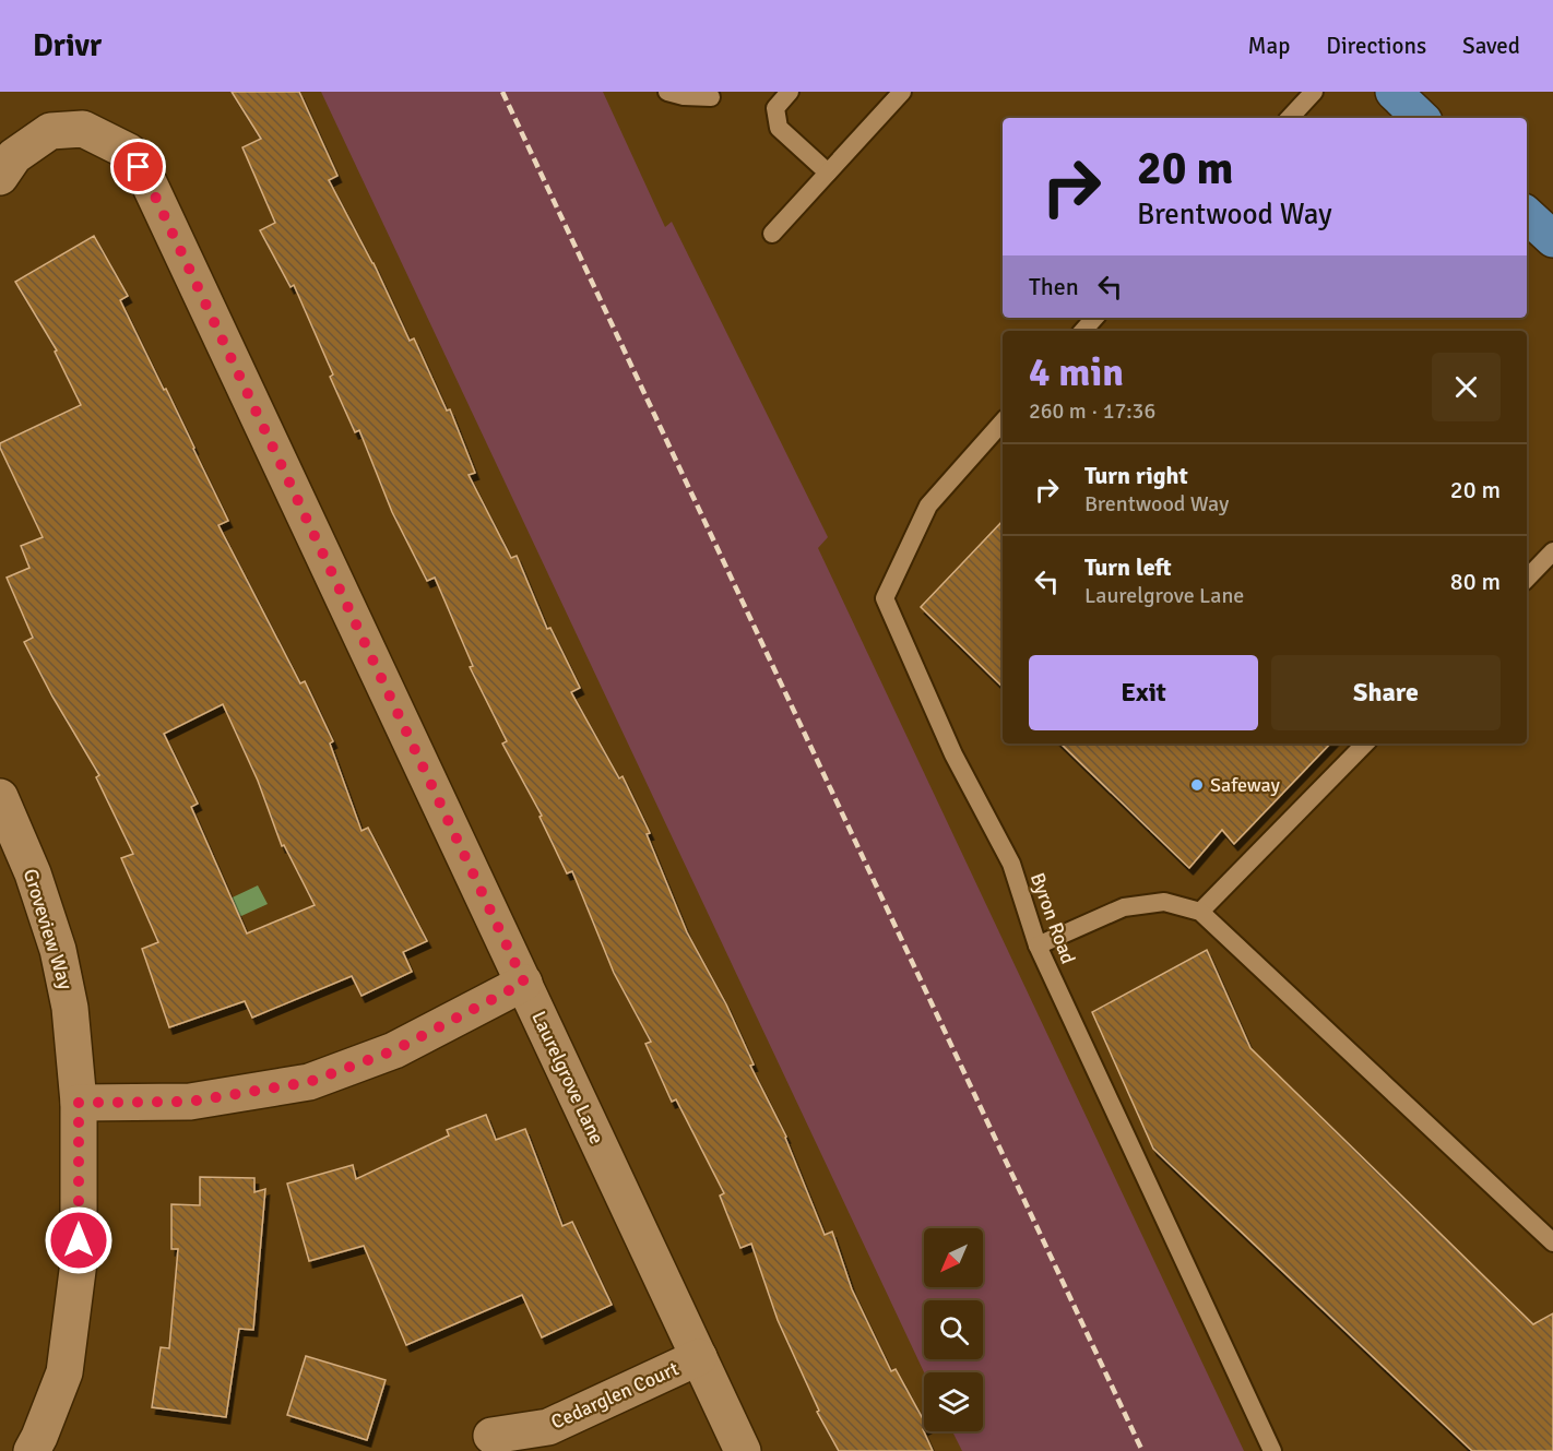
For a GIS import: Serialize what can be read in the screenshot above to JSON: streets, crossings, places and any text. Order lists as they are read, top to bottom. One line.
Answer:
{"streets":{"street":["Groveview Way","Laurelgrove Lane","Cedarglen Court"],"lane":["Byron Road"]},"crossings":[["Laurelgrove Lane","Cedarglen Court"]],"places":["Safeway"],"north":"bottom left","page":{"header":"Drivr","nav":["Map","Directions","Saved"],"turn":["20 m","Brentwood Way"],"then":"Then","heading":["4 min","260 m · 17:36"],"list":[{"name":"Turn right","note":"Brentwood Way","value":"20 m"},{"name":"Turn left","note":"Laurelgrove Lane","value":"80 m"}],"buttons":["Exit","Share"]}}
